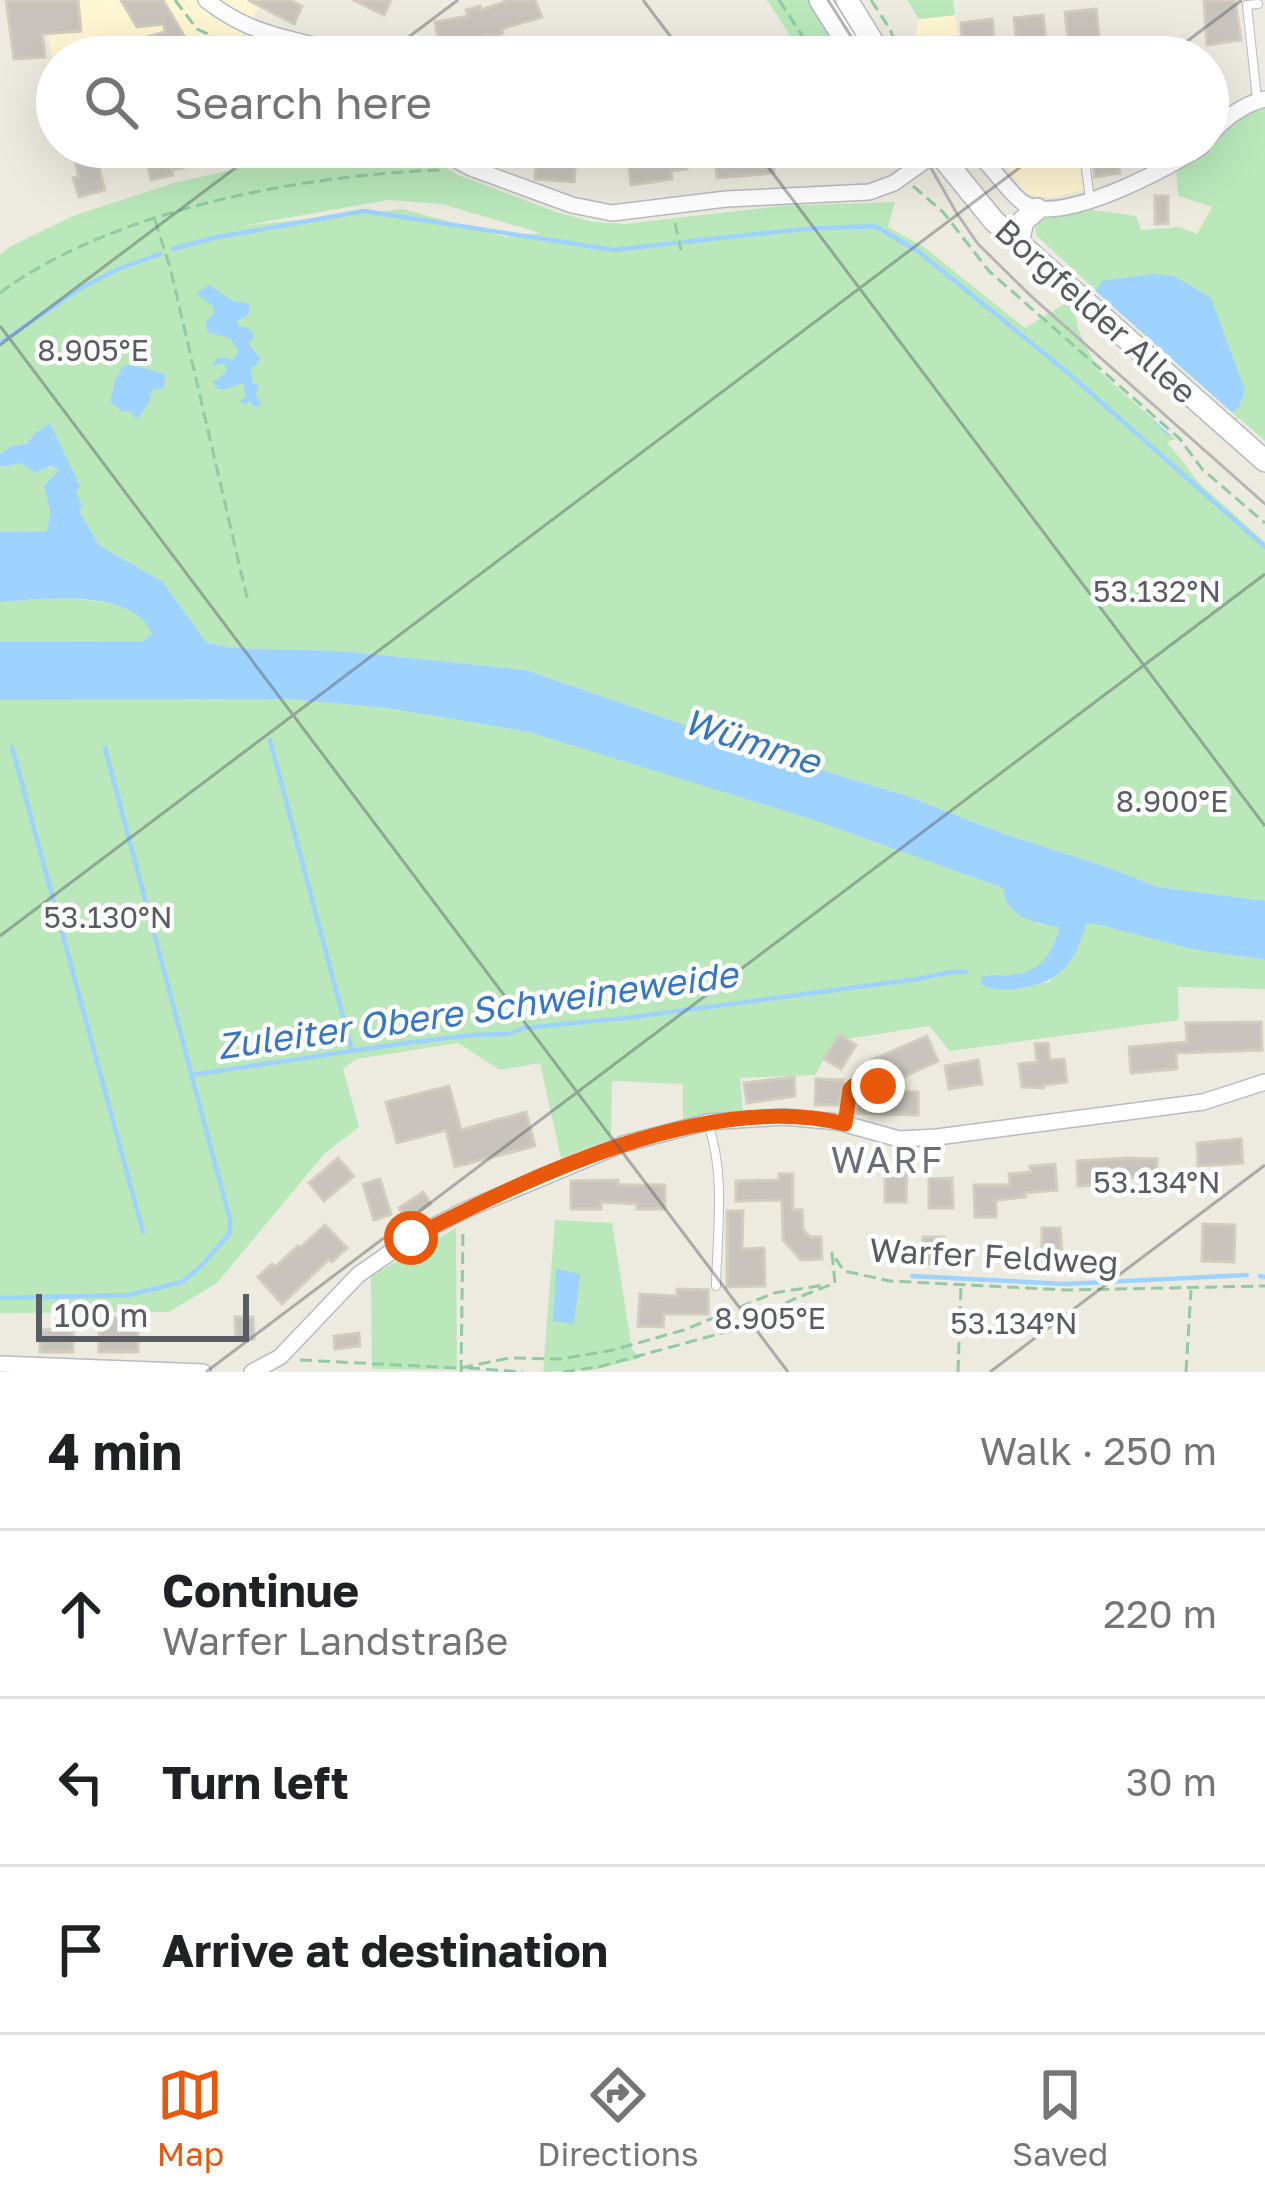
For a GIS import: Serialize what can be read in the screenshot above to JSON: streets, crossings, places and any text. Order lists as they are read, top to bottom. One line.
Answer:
{"streets":{"main road":["Borgfelder Allee"],"path":["Warfer Feldweg"]},"districts":["WARF"],"water":["Wümme","Zuleiter Obere Schweineweide"],"scale_bar":"100 m","page":{"search":"Search here","scale":"100 m","heading":["4 min","Walk · 250 m"],"list":[["Continue","Warfer Landstraße","220 m"],["Turn left","30 m"],"Arrive at destination"],"nav":["Map","Directions","Saved"]},"coordinates":["8.905°E","53.132°N","8.900°E","53.130°N","53.134°N"]}
